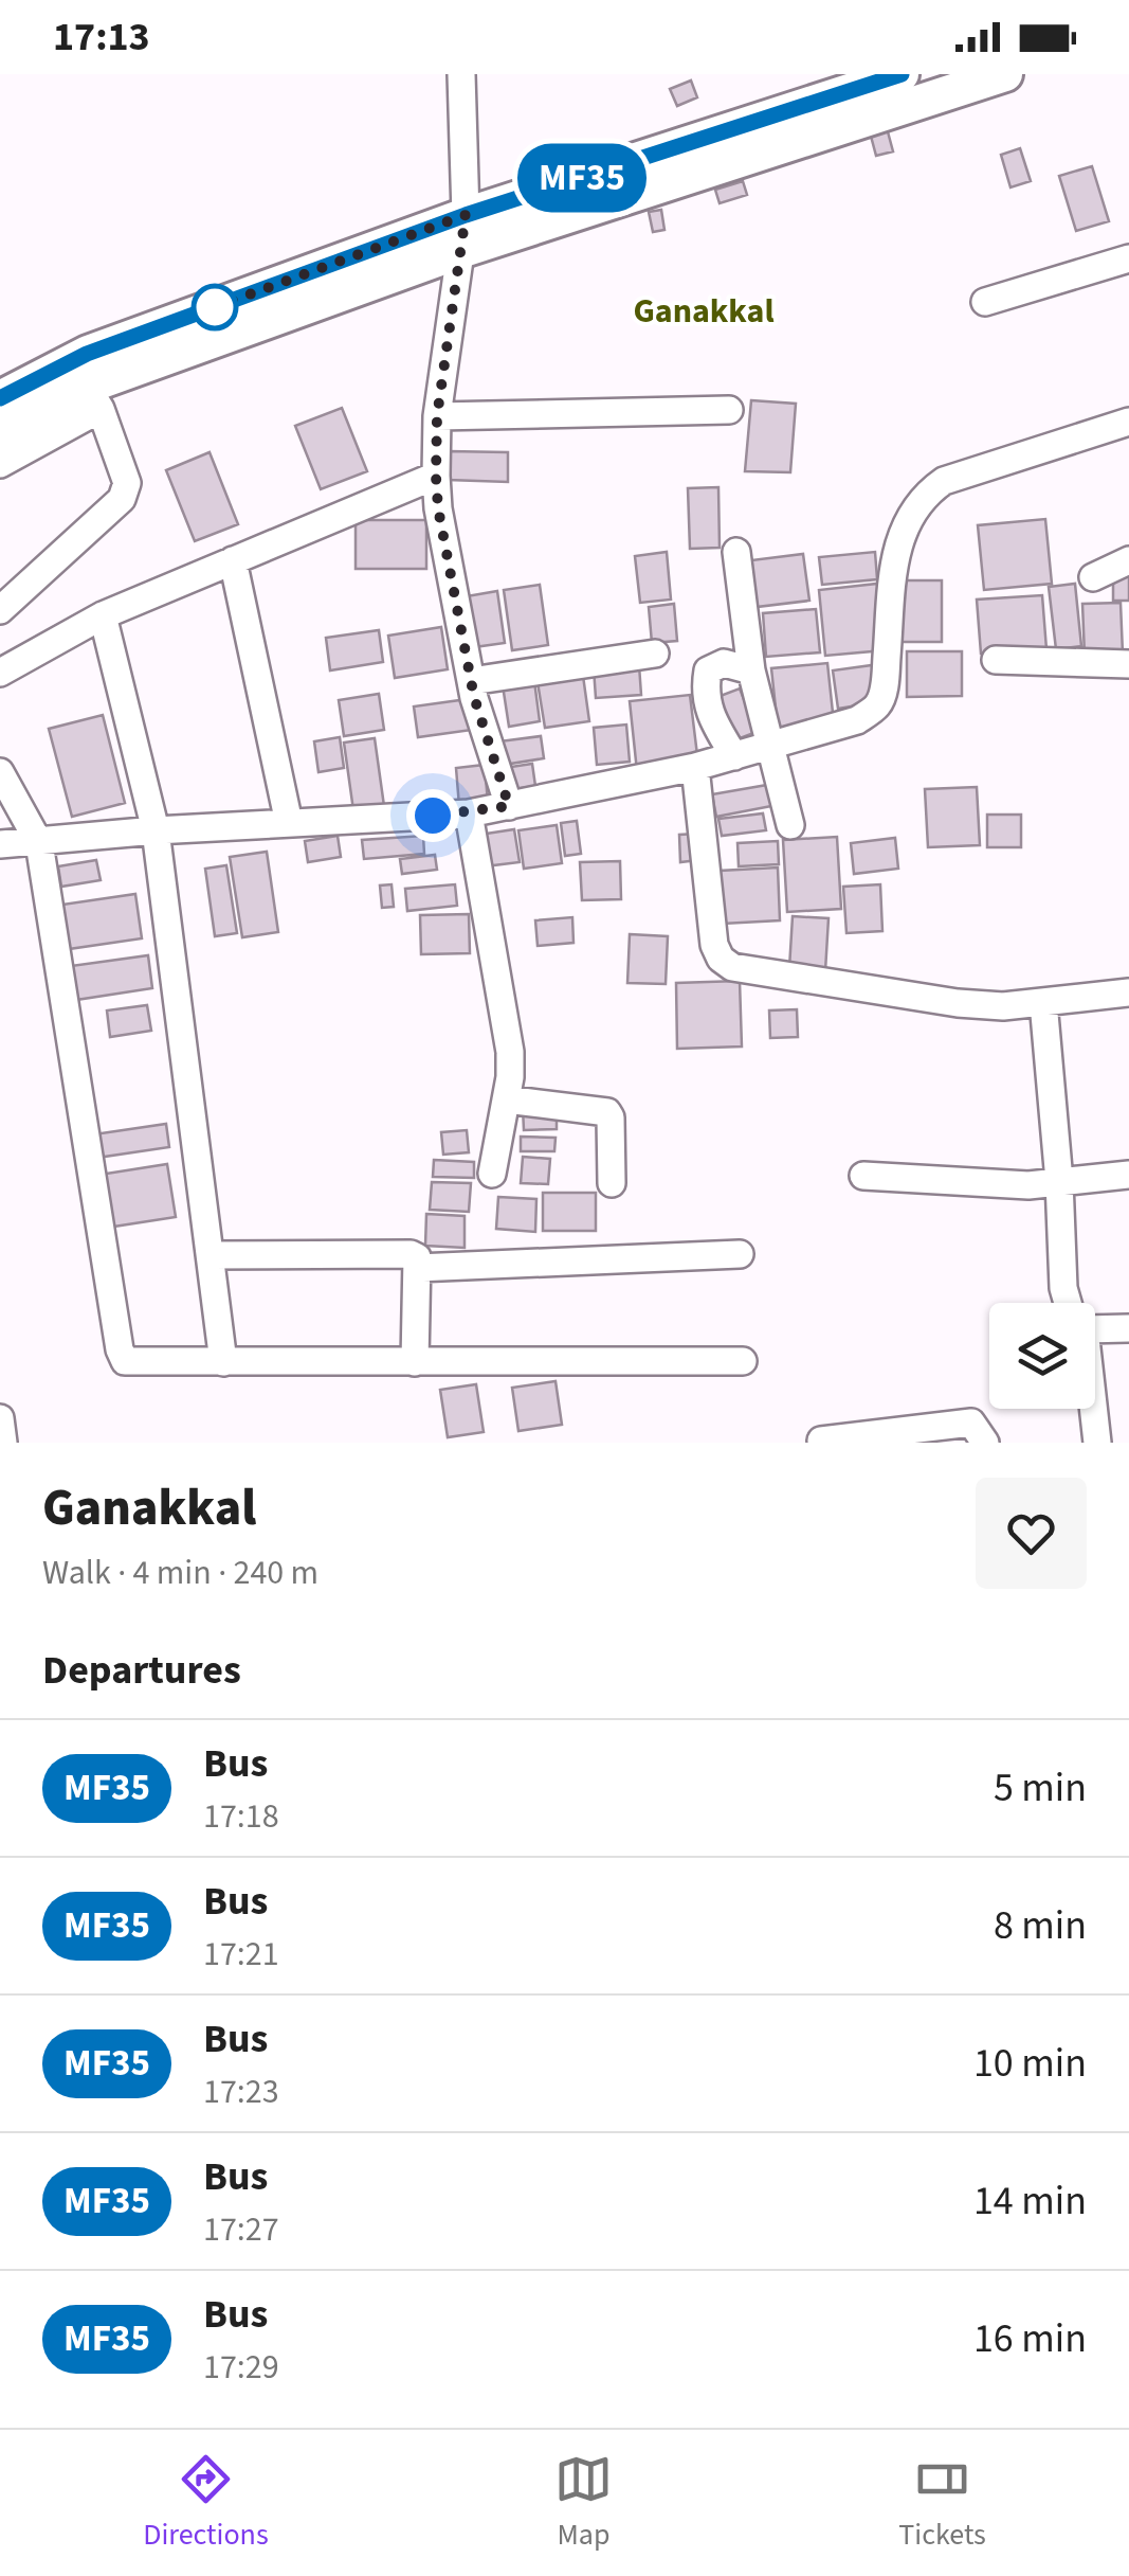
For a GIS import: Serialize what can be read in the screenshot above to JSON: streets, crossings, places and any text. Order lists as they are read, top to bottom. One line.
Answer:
{"districts":["Ganakkal"],"lines":["bus line MF35"],"page":{"status":"17:13","on_map":"MF35","heading":[["Ganakkal","Walk · 4 min · 240 m"],"Departures"],"list":[{"mark":"MF35","name":"Bus","note":"17:18","value":"5 min"},{"mark":"MF35","name":"Bus","note":"17:21","value":"8 min"},{"mark":"MF35","name":"Bus","note":"17:23","value":"10 min"},{"mark":"MF35","name":"Bus","note":"17:27","value":"14 min"},{"mark":"MF35","name":"Bus","note":"17:29","value":"16 min"}],"tabs":["Directions","Map","Tickets"]}}
